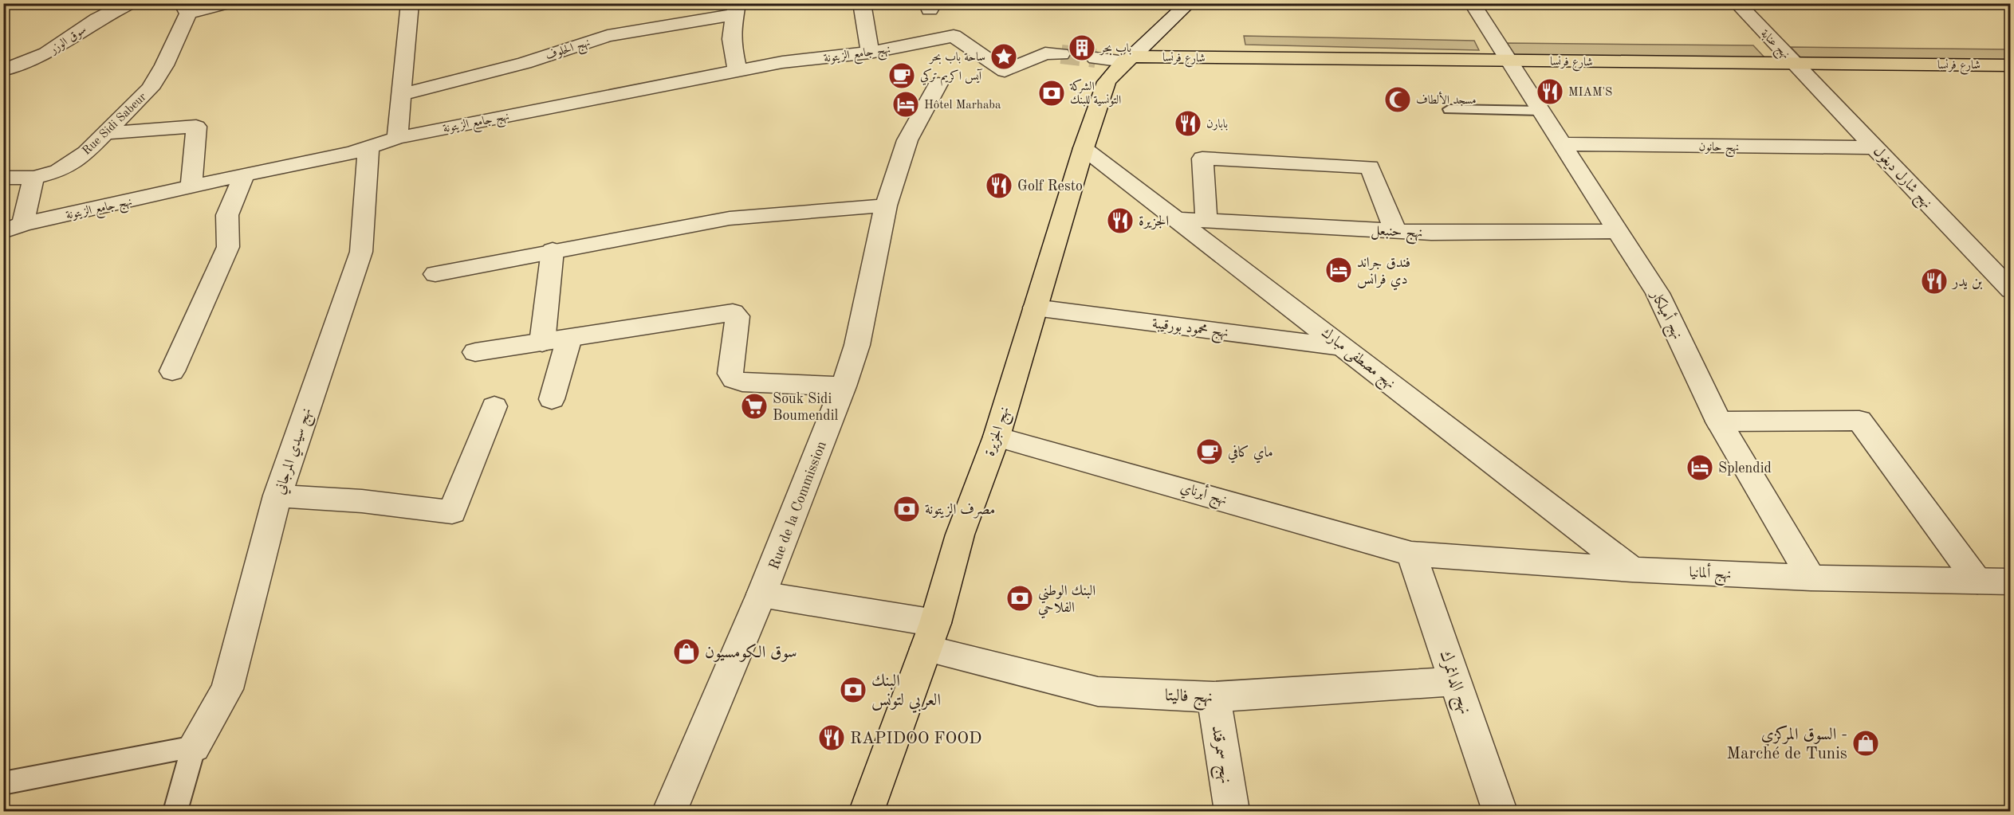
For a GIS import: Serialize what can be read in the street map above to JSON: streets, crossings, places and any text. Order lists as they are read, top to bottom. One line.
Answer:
{"streets":{"main road":["شارع فرنسا","نهج الجزيرة"],"street":["سوق الوزر","نهج عنابة","نهج الحلوف","نهج جامع الزيتونة","Rue Sidi Sabeur","نهج حانون","نهج شارل ديغول","نهج حنبعل","نهج أميلكار","نهج محمود بورقيبة","نهج مصطفى مبارك","نهج سيدي المرجاني","نهج أبرناي","Rue de la Commission","نهج ألمانيا","نهج الدانمرك","نهج فاليتا","نهج سمرقند"]},"crossings":[["نهج عنابة","شارع فرنسا"],["نهج عنابة","نهج شارل ديغول"],["نهج جامع الزيتونة","نهج سيدي المرجاني"],["شارع فرنسا","نهج شارل ديغول"],["شارع فرنسا","نهج أميلكار"],["شارع فرنسا","نهج الجزيرة"],["نهج حانون","نهج شارل ديغول"],["نهج حانون","نهج أميلكار"],["نهج حنبعل","نهج أميلكار"],["نهج حنبعل","نهج مصطفى مبارك"],["نهج أميلكار","نهج ألمانيا"],["نهج محمود بورقيبة","نهج مصطفى مبارك"],["نهج محمود بورقيبة","نهج الجزيرة"],["نهج مصطفى مبارك","نهج الجزيرة"],["نهج مصطفى مبارك","نهج ألمانيا"],["نهج الجزيرة","نهج أبرناي"],["نهج الجزيرة","نهج فاليتا"],["نهج أبرناي","نهج ألمانيا"],["نهج أبرناي","نهج الدانمرك"],["Rue de la Commission","نهج فاليتا"],["نهج ألمانيا","نهج الدانمرك"],["نهج الدانمرك","نهج فاليتا"],["نهج فاليتا","نهج سمرقند"]],"places":{"building":["باب بحر"],"place":["ساحة باب بحر"],"cafe":["آيس اكريم تركي","ماي كافي"],"restaurant":["MIAM'S","بابارن","Golf Resto","الجزيرة","بن يدر","RAPIDOO FOOD"],"bank":["الشركة التونسية للبنك","مصرف الزيتونة","البنك الوطني الفلاحي","البنك العربي لتونس"],"mosque":["مسجد الألطاف"],"hotel":["Hôtel Marhaba","فندق جراند دي فرانس","Splendid"],"supermarket":["Souk Sidi Boumendil"],"shop":["سوق الكومسيون","السوق المركزي - Marché de Tunis"]}}
